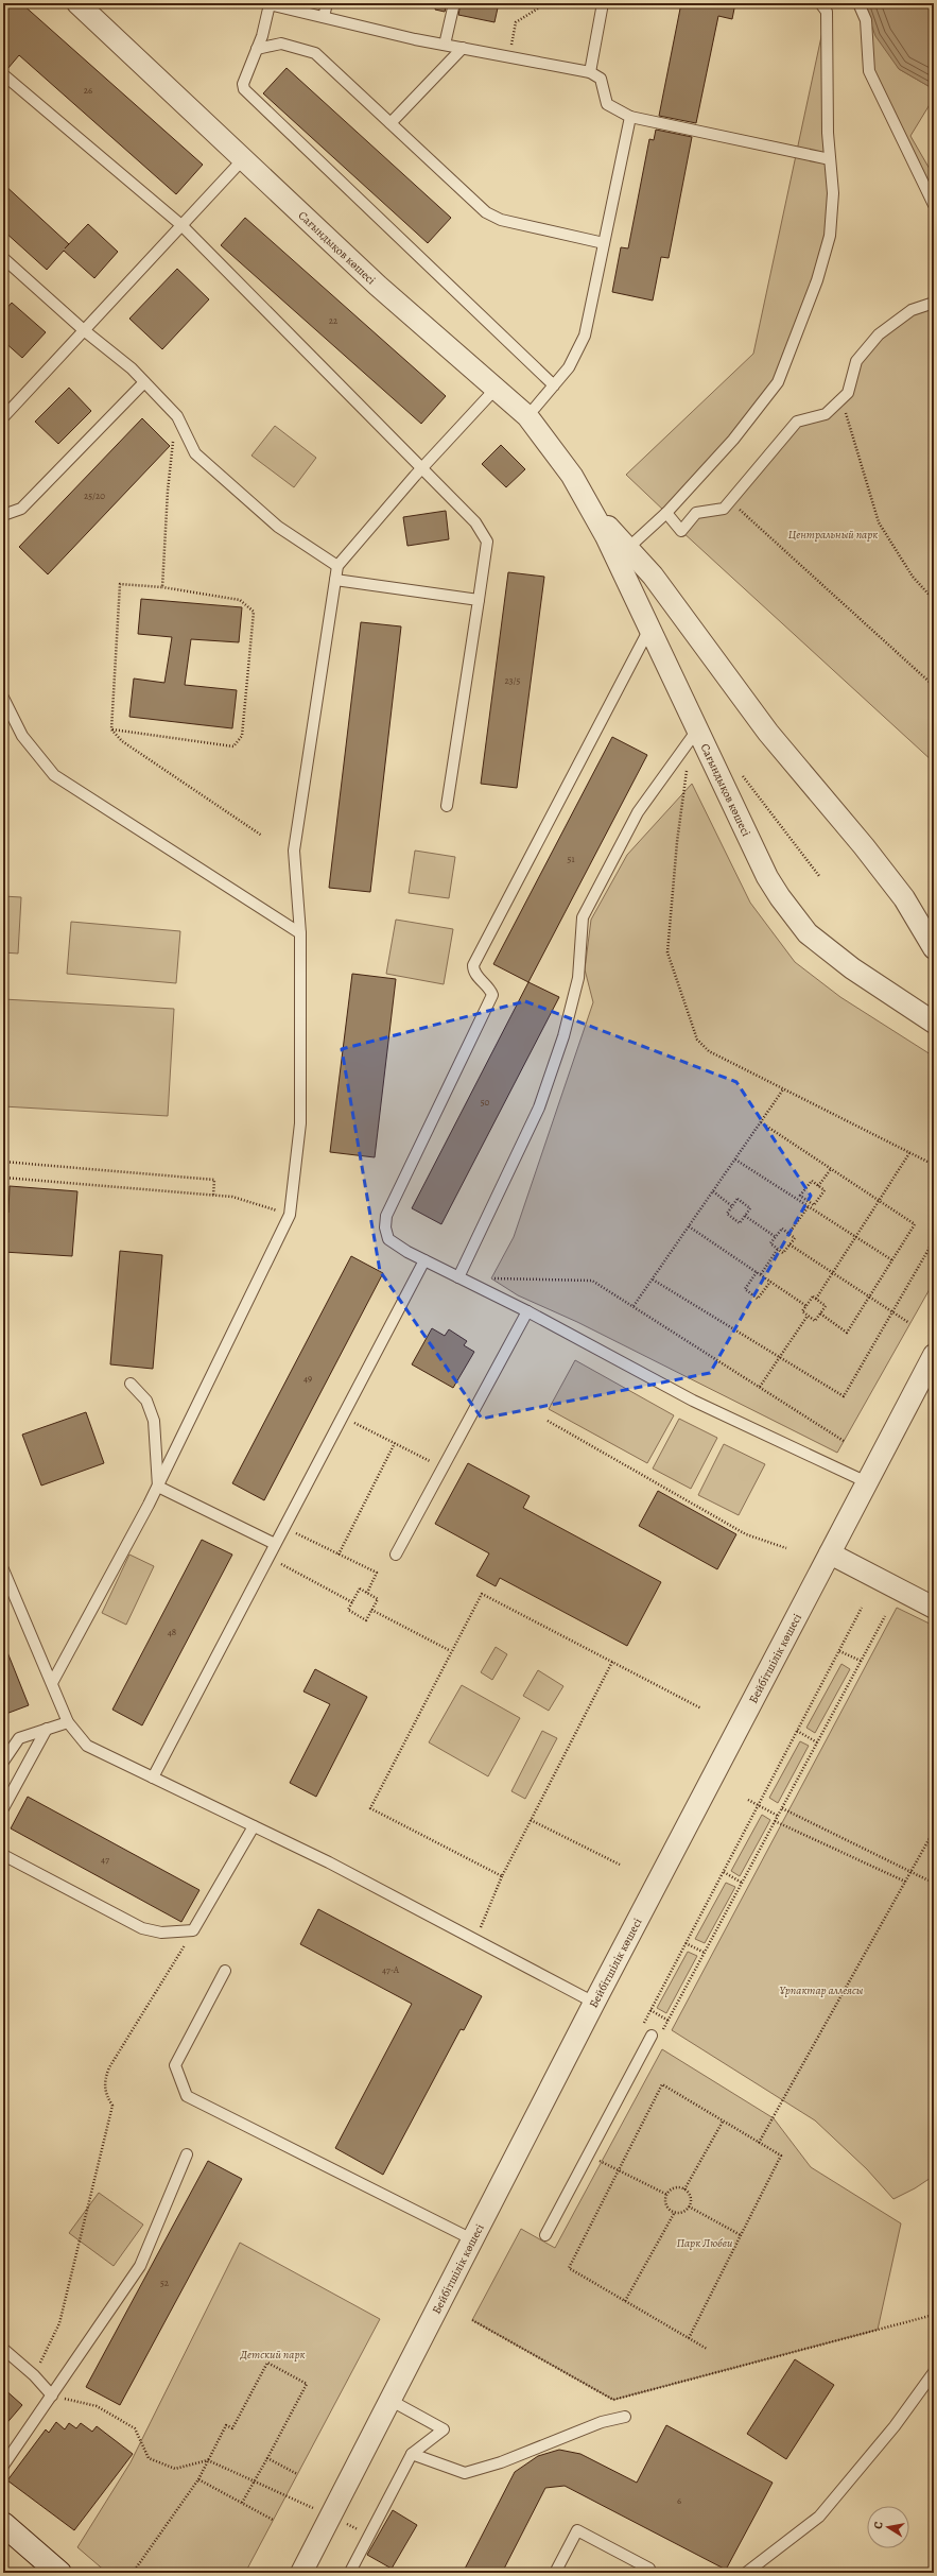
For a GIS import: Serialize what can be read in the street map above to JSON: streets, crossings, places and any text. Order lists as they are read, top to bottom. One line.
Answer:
{"streets":{"street":["Сағындықов көшесі","Бейбітшілік көшесі"]},"parks":["Центральный парк","Ұрпактар аллеясы","Парк Любви","Детский парк"],"house_numbers":["26","22","25/20","23/5","51","50","49","48","47","47-А","52","6"],"north":"left"}
